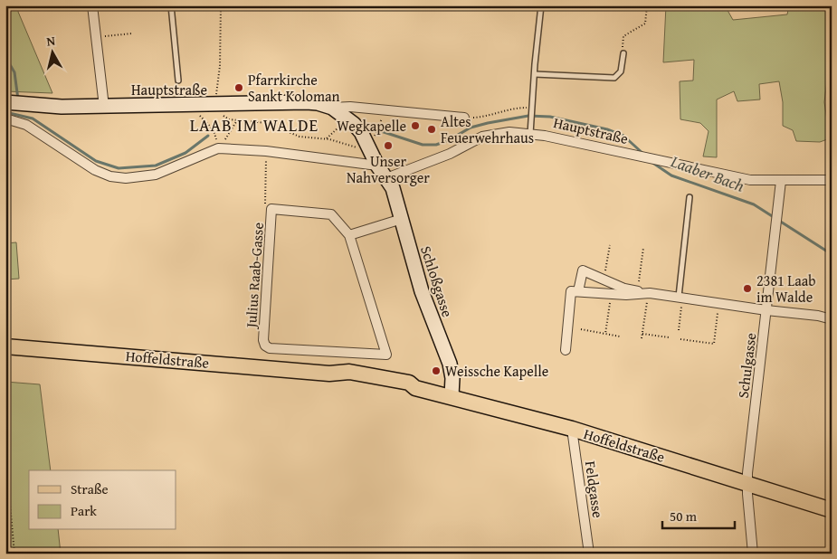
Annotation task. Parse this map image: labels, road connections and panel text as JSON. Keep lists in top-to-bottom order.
{
  "streets": {
    "main road": ["Hoffeldstraße"],
    "street": [
      "Hauptstraße",
      "Julius Raab-Gasse",
      "Schloßgasse",
      "Schulgasse",
      "Feldgasse"
    ]
  },
  "crossings": [
    ["Hauptstraße", "Schloßgasse"],
    ["Hauptstraße", "Schulgasse"],
    ["Schloßgasse", "Hoffeldstraße"],
    ["Hoffeldstraße", "Schulgasse"],
    ["Hoffeldstraße", "Feldgasse"]
  ],
  "districts": ["LAAB IM WALDE"],
  "water": ["Laaber Bach"],
  "places": [
    "Pfarrkirche Sankt Koloman",
    "Wegkapelle",
    "Altes Feuerwehrhaus",
    "Unser Nahversorger",
    "2381 Laab im Walde",
    "Weissche Kapelle"
  ],
  "legend": ["Straße", "Park"],
  "scale_bar": "50 m",
  "north": "top"
}
